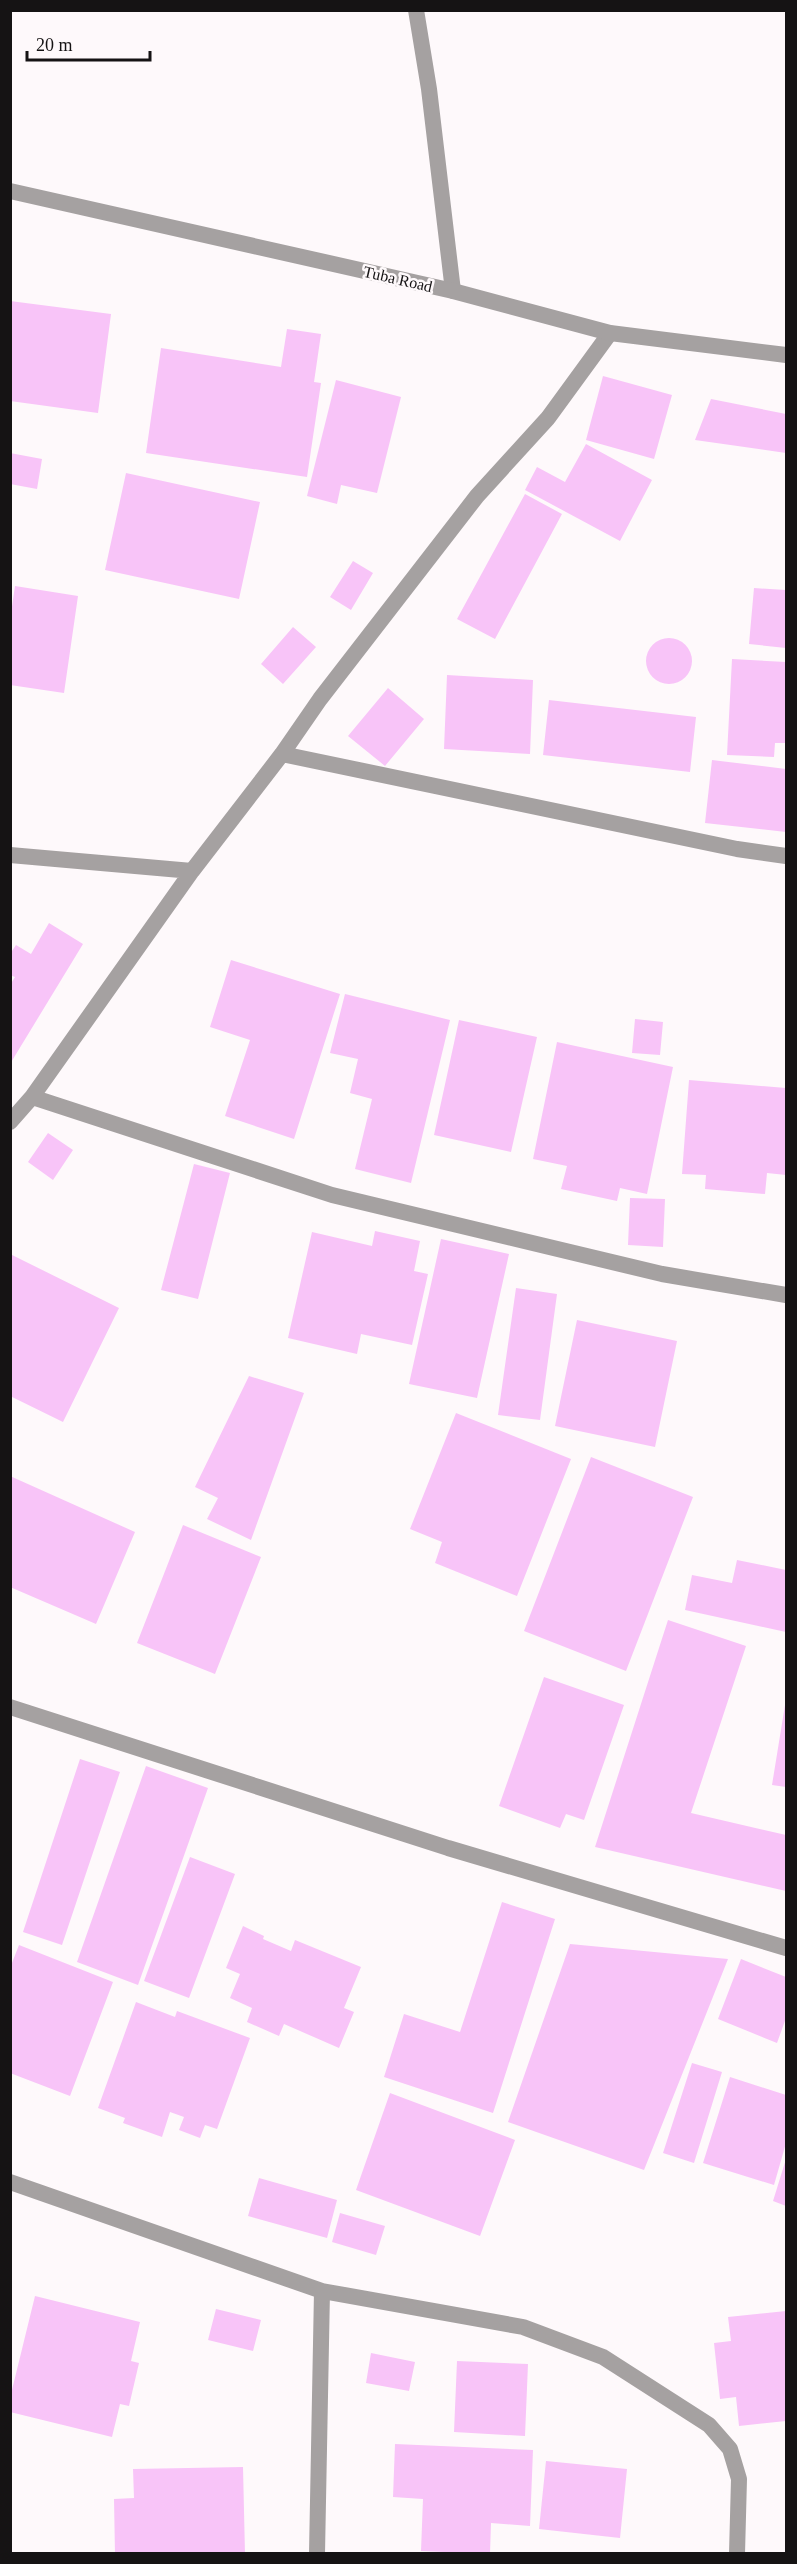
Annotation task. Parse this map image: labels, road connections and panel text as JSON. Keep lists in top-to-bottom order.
{
  "streets": {
    "street": ["Tuba Road"]
  },
  "scale_bar": "20 m"
}
